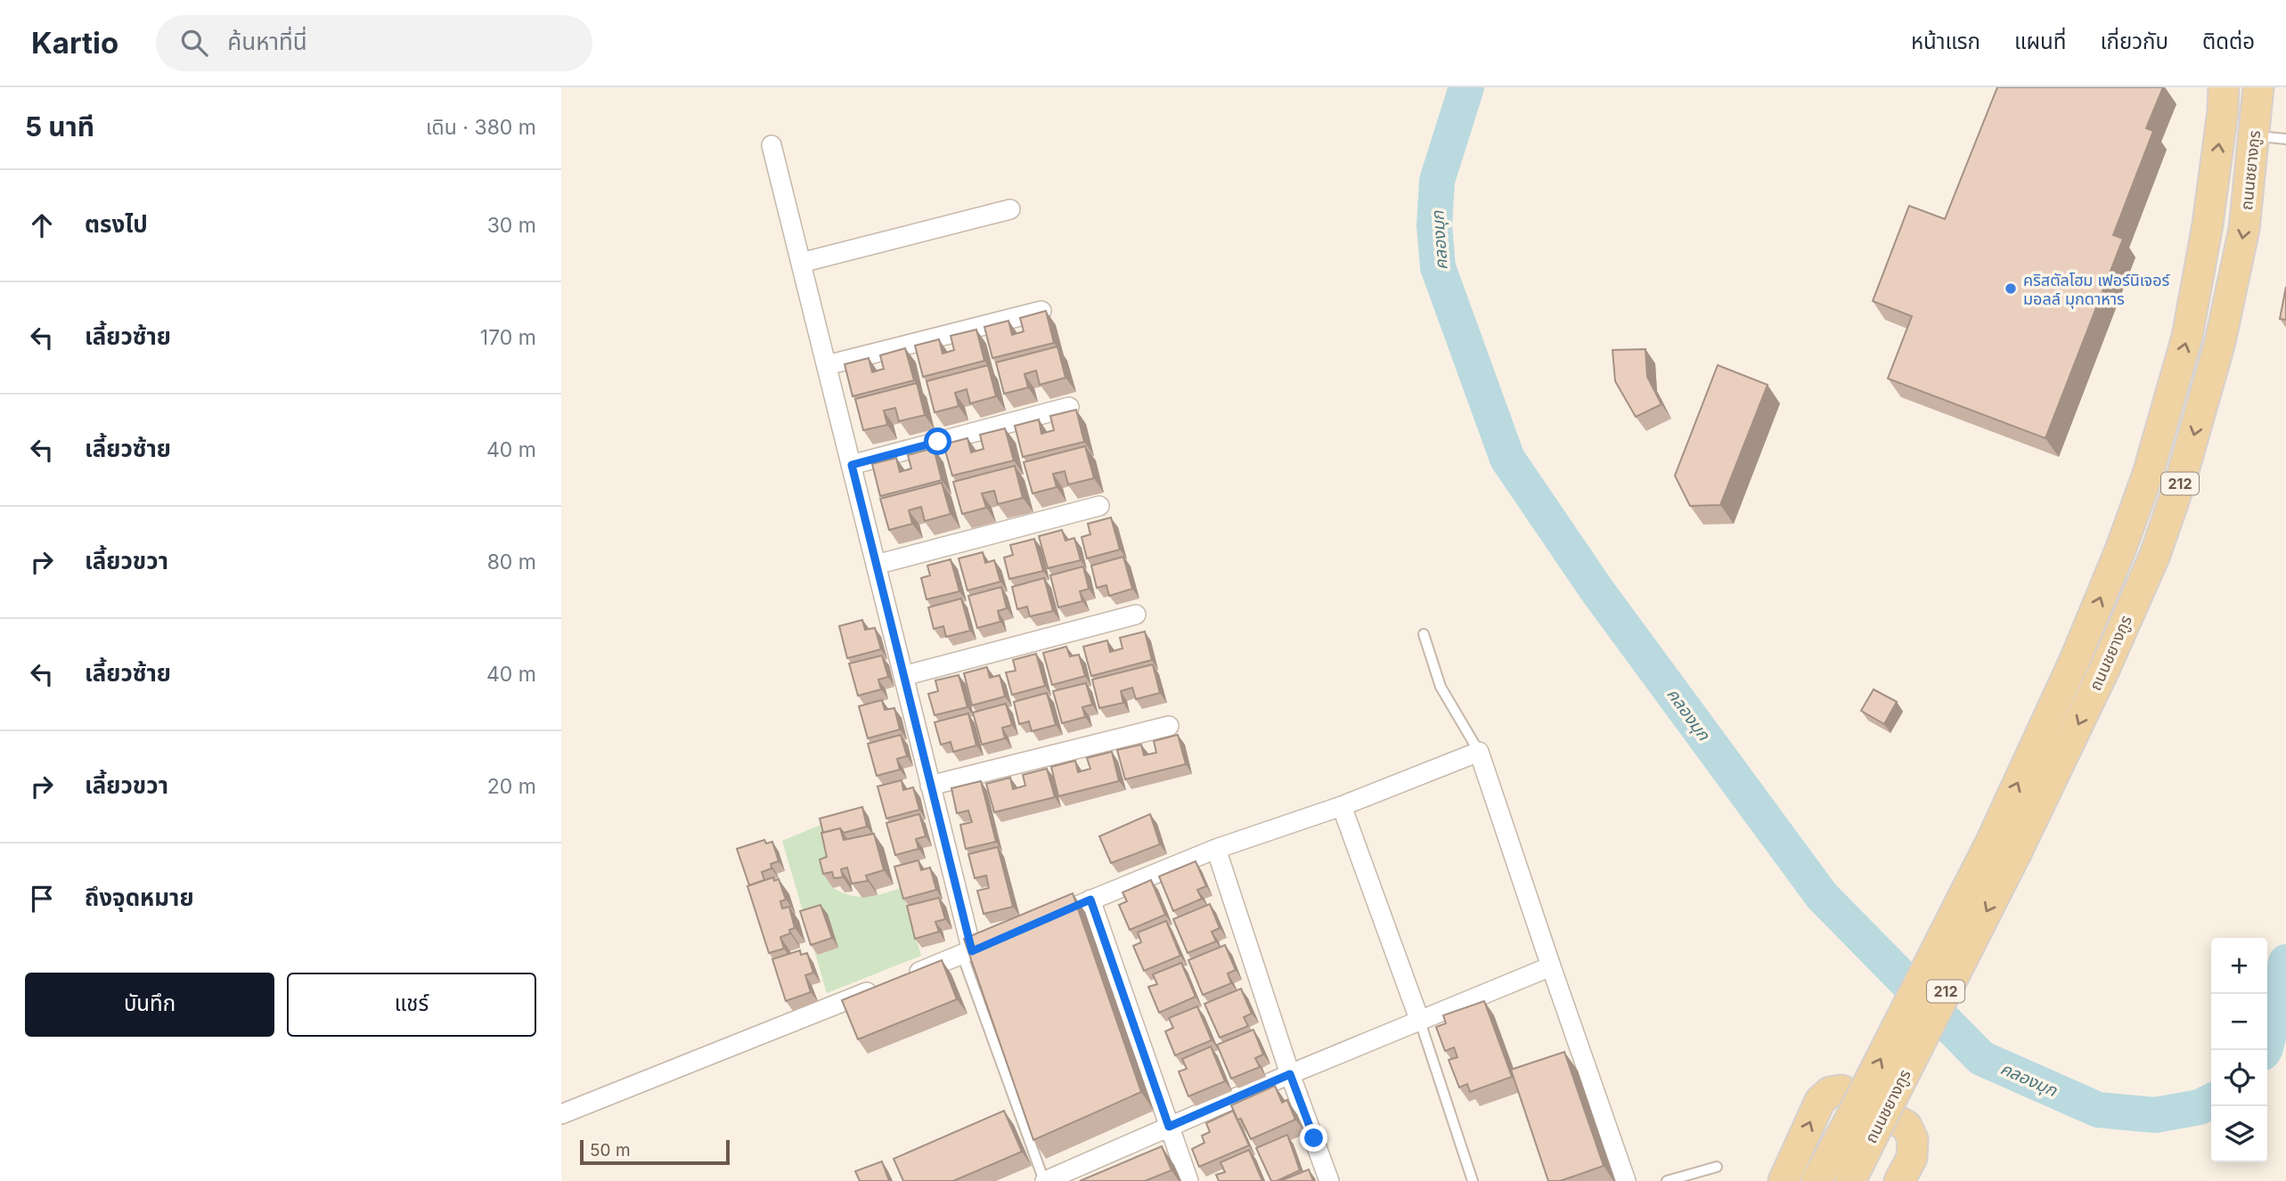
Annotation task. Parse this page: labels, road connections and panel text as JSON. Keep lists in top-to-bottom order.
{
  "streets": {
    "main road": ["ถนนชยางกูร", "212"]
  },
  "water": ["คลองมุก"],
  "places": ["คริสตัลโฮม เฟอร์นิเจอร์ มอลล์ มุกดาหาร"],
  "scale_bar": "50 m",
  "page": {
    "header": "Kartio",
    "search": "ค้นหาที่นี่",
    "nav": [
      "หน้าแรก",
      "แผนที่",
      "เกี่ยวกับ",
      "ติดต่อ"
    ],
    "heading": ["5 นาที", "เดิน · 380 m"],
    "list": [
      ["ตรงไป", "30 m"],
      ["เลี้ยวซ้าย", "170 m"],
      ["เลี้ยวซ้าย", "40 m"],
      ["เลี้ยวขวา", "80 m"],
      ["เลี้ยวซ้าย", "40 m"],
      ["เลี้ยวขวา", "20 m"],
      "ถึงจุดหมาย"
    ],
    "map_buttons": ["+", "−"],
    "buttons": ["บันทึก", "แชร์"],
    "scale": "50 m"
  }
}
